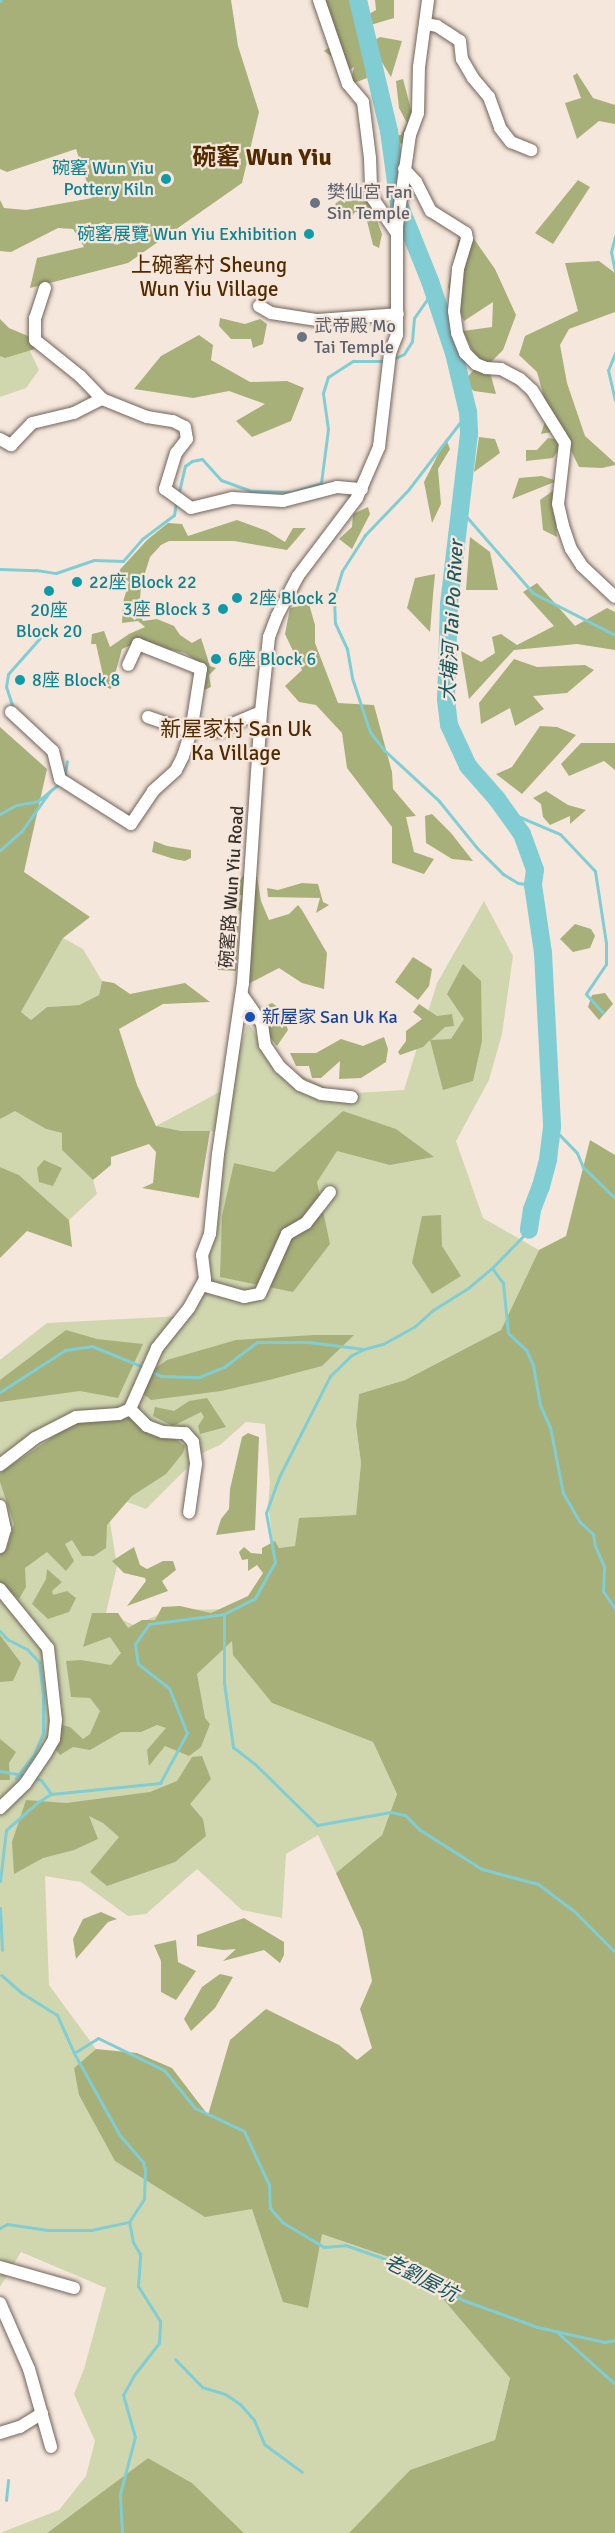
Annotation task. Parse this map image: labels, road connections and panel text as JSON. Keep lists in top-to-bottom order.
{
  "streets": {
    "street": ["碗窰路 Wun Yiu Road"]
  },
  "districts": ["碗窰 Wun Yiu", "上碗窰村 Sheung Wun Yiu Village", "新屋家村 San Uk Ka Village"],
  "water": ["大埔河 Tai Po River", "老劉屋坑"],
  "places": [
    "碗窰 Wun Yiu Pottery Kiln",
    "樊仙宮 Fan Sin Temple",
    "碗窰展覽 Wun Yiu Exhibition",
    "武帝殿 Mo Tai Temple",
    "22座 Block 22",
    "20座 Block 20",
    "2座 Block 2",
    "3座 Block 3",
    "6座 Block 6",
    "8座 Block 8",
    "新屋家 San Uk Ka"
  ]
}
